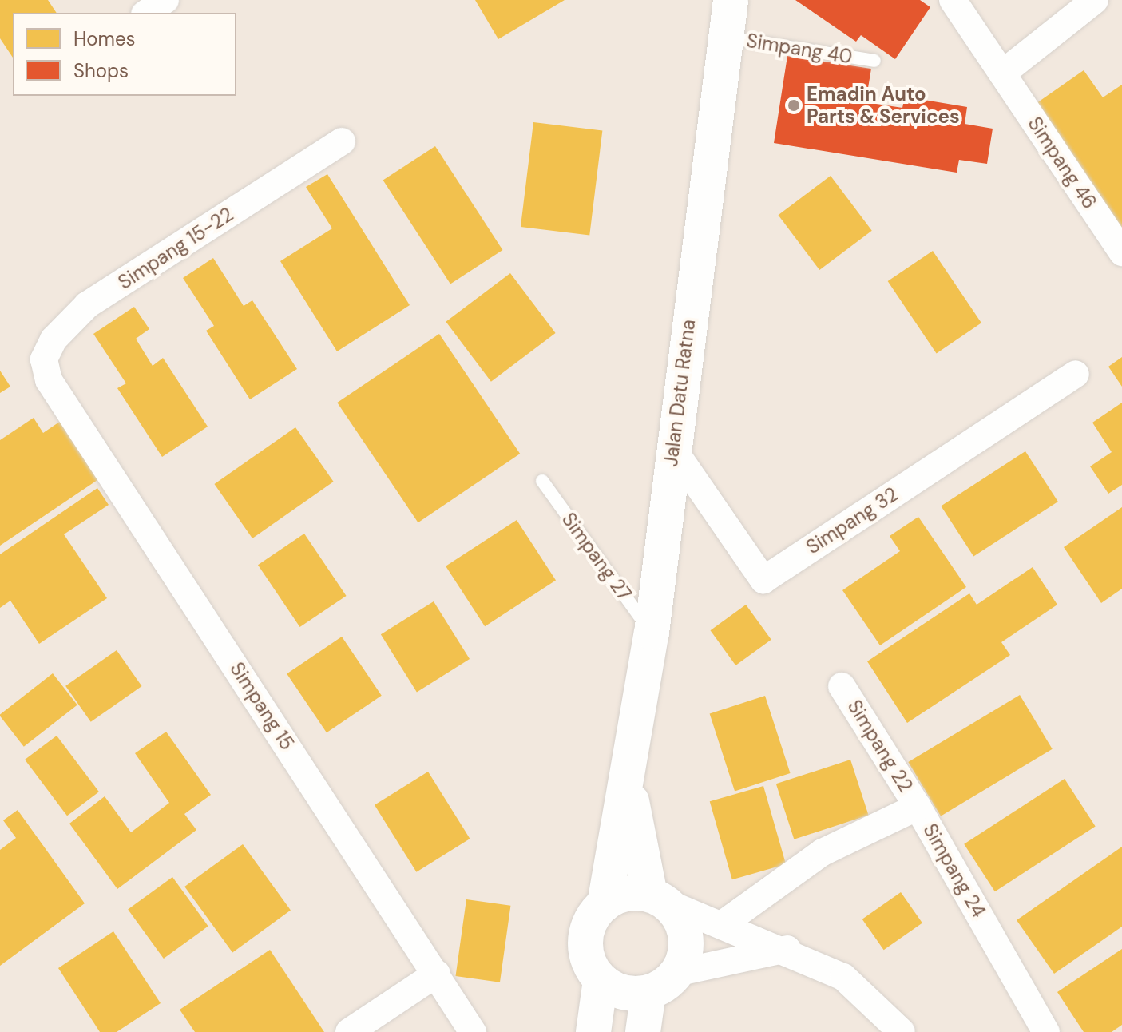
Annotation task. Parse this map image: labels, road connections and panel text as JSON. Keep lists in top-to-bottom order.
{
  "streets": {
    "main road": ["Jalan Datu Ratna"],
    "street": [
      "Simpang 46",
      "Simpang 15-22",
      "Simpang 32",
      "Simpang 15",
      "Simpang 22",
      "Simpang 24"
    ],
    "lane": ["Simpang 40", "Simpang 27"]
  },
  "crossings": [
    ["Simpang 40", "Jalan Datu Ratna"],
    ["Simpang 15-22", "Simpang 15"],
    ["Jalan Datu Ratna", "Simpang 32"],
    ["Jalan Datu Ratna", "Simpang 27"],
    ["Simpang 22", "Simpang 24"]
  ],
  "places": ["Emadin Auto Parts & Services"],
  "legend": ["Homes", "Shops"]
}
